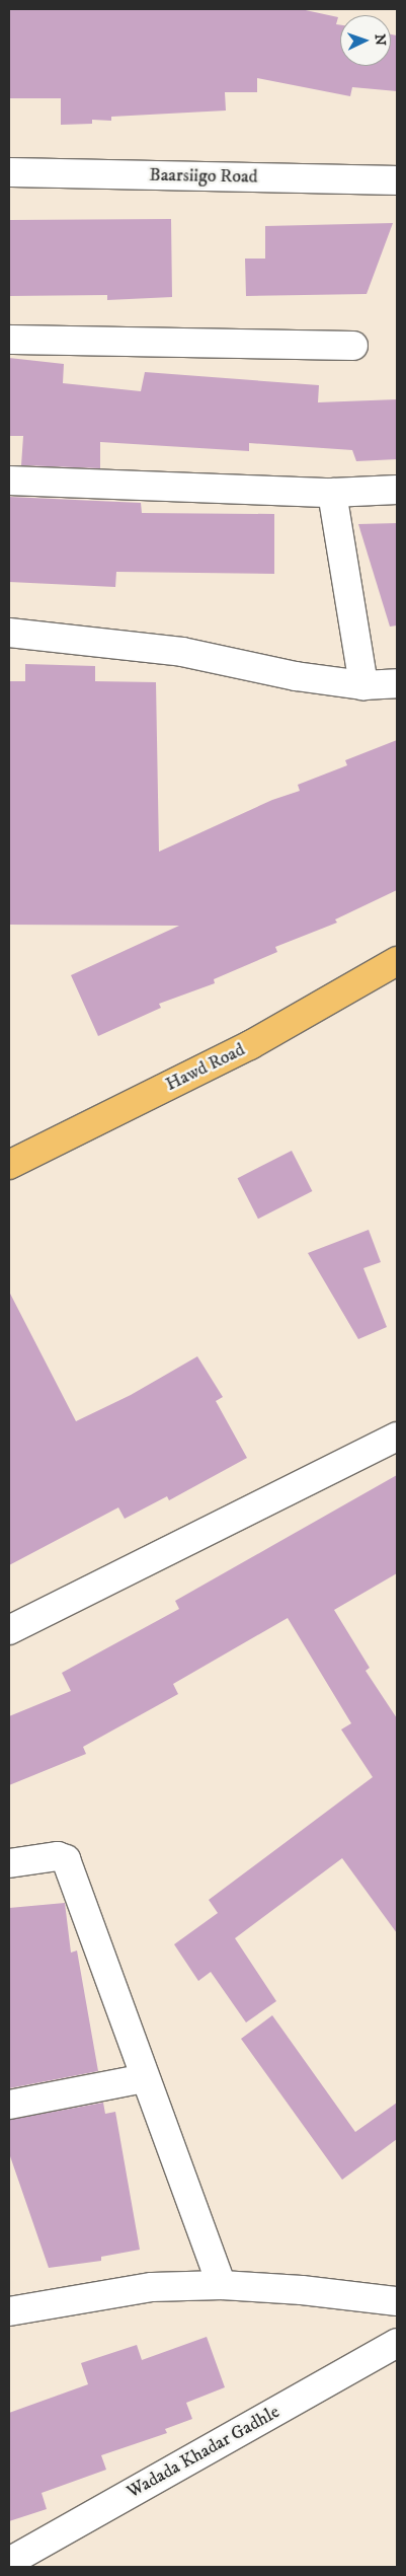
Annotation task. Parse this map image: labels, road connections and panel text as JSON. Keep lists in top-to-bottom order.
{
  "streets": {
    "main road": ["Hawd Road"],
    "street": ["Baarsiigo Road", "Wadada Khadar Gadhle"]
  },
  "north": "right"
}
